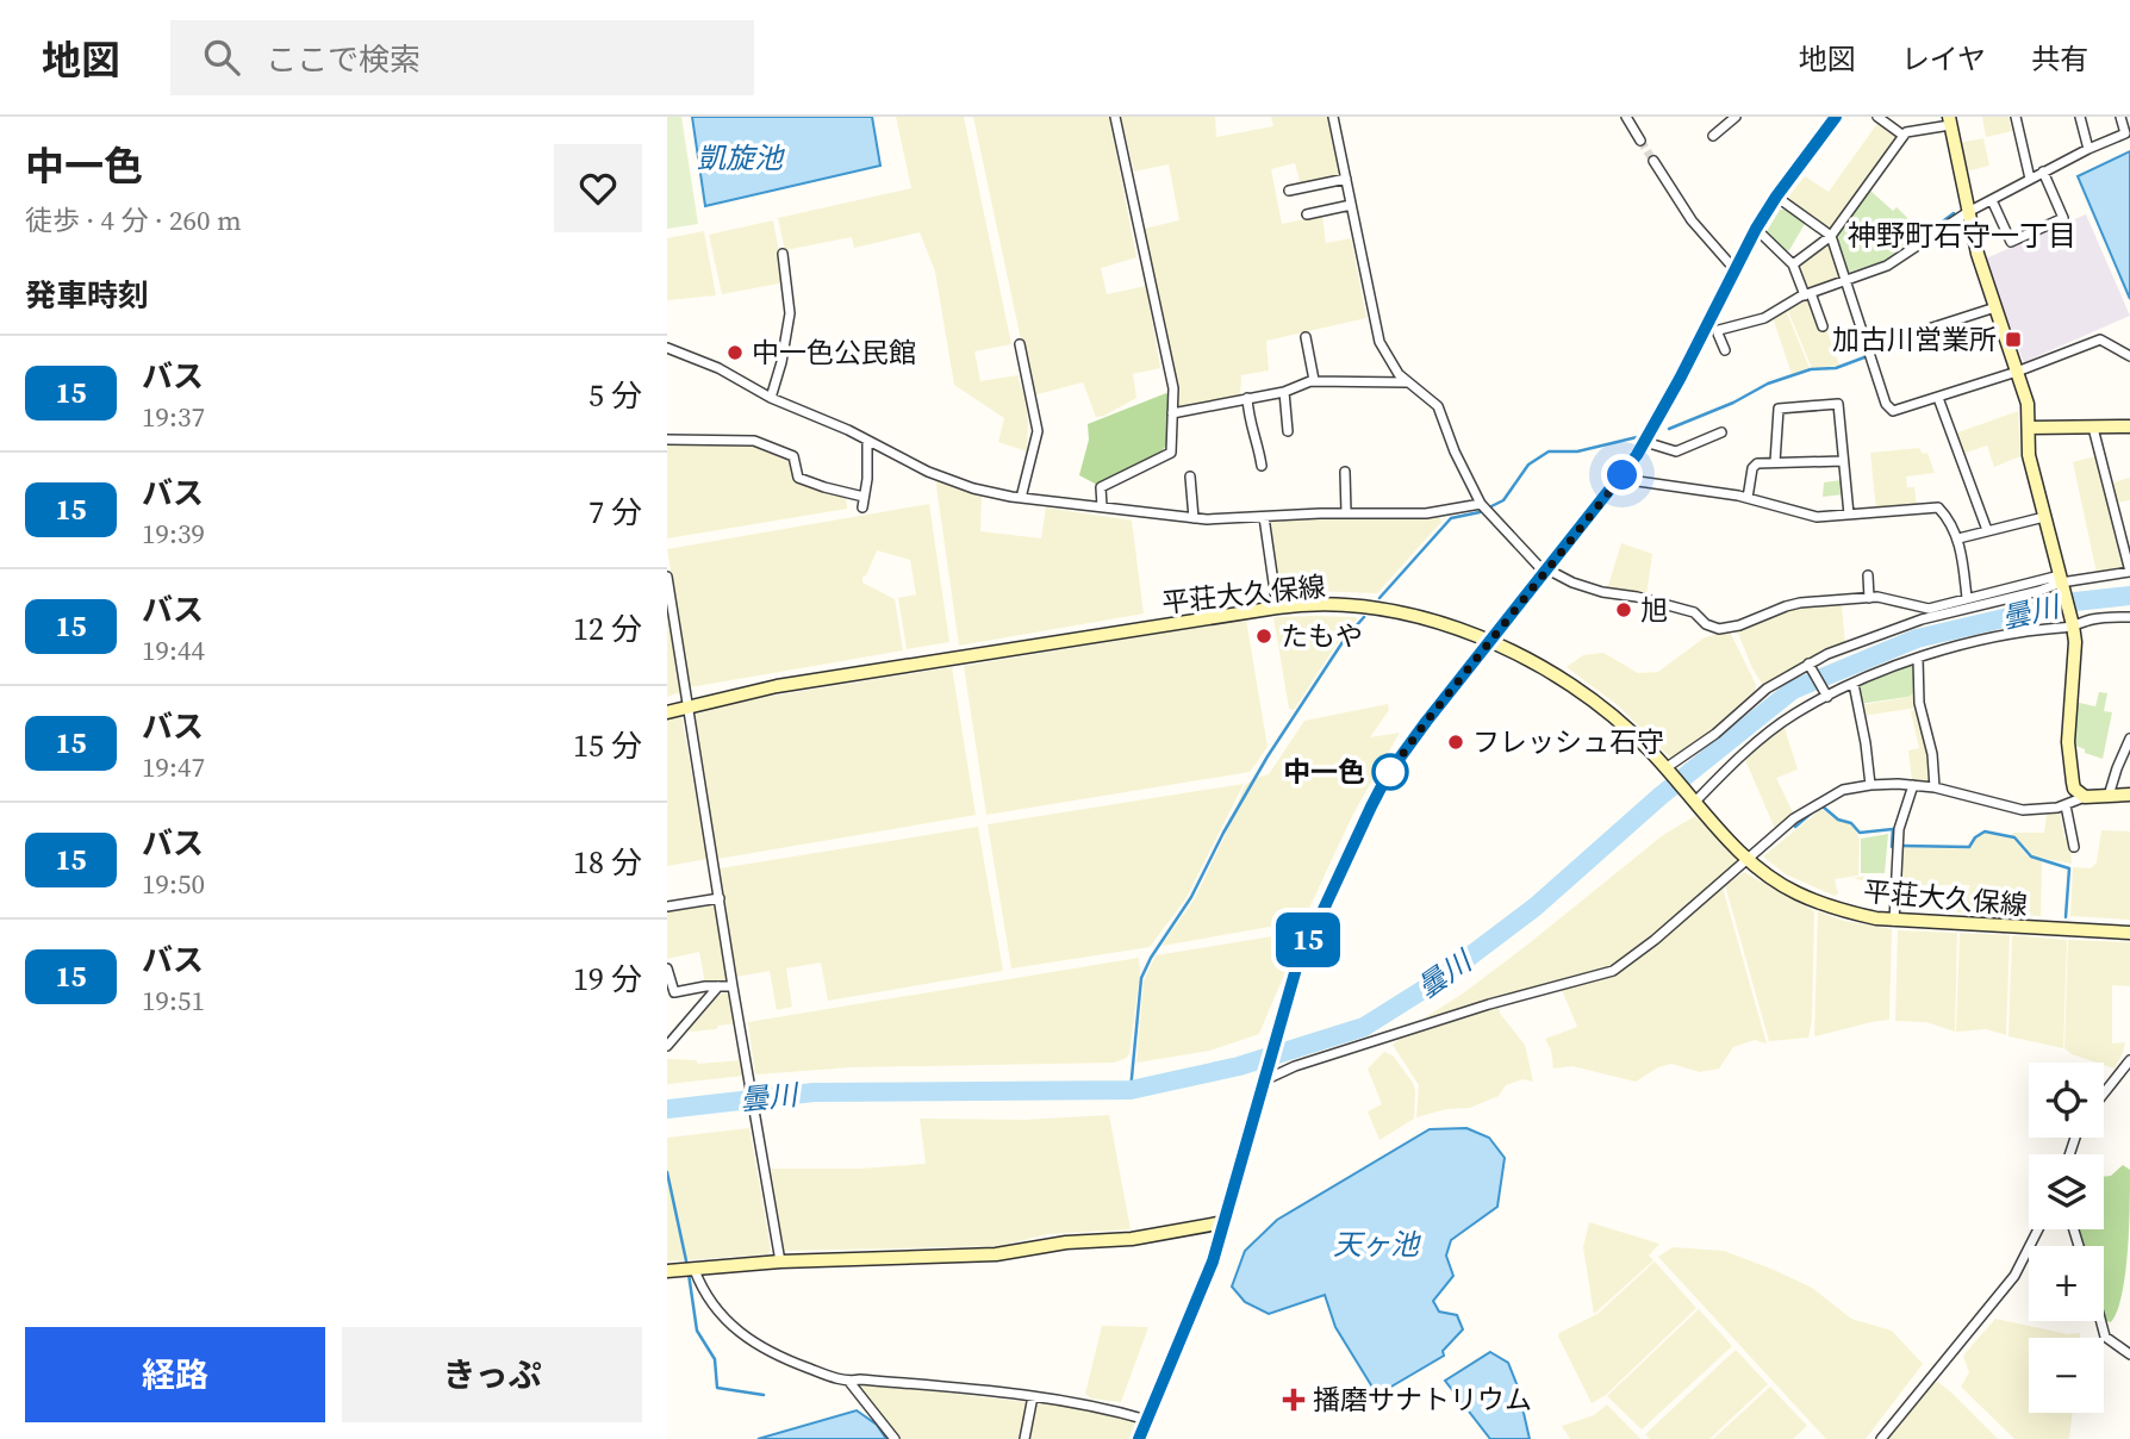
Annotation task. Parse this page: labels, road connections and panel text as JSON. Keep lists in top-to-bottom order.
{
  "streets": {
    "main road": ["平荘大久保線"]
  },
  "districts": ["神野町石守一丁目"],
  "water": ["凱旋池", "曇川", "天ヶ池"],
  "places": {
    "transit": ["加古川営業所"],
    "other": [
      "中一色公民館",
      "旭",
      "たもや",
      "フレッシュ石守",
      "中一色"
    ],
    "health": ["播磨サナトリウム"]
  },
  "lines": ["bus line 15"],
  "page": {
    "header": "地図",
    "search": "ここで検索",
    "nav": ["地図", "レイヤ", "共有"],
    "heading": [
      ["中一色", "徒歩 · 4 分 · 260 m"],
      "発車時刻"
    ],
    "on_map": "15",
    "list": [
      {
        "mark": "15",
        "name": "バス",
        "note": "19:37",
        "value": "5 分"
      },
      {
        "mark": "15",
        "name": "バス",
        "note": "19:39",
        "value": "7 分"
      },
      {
        "mark": "15",
        "name": "バス",
        "note": "19:44",
        "value": "12 分"
      },
      {
        "mark": "15",
        "name": "バス",
        "note": "19:47",
        "value": "15 分"
      },
      {
        "mark": "15",
        "name": "バス",
        "note": "19:50",
        "value": "18 分"
      },
      {
        "mark": "15",
        "name": "バス",
        "note": "19:51",
        "value": "19 分"
      }
    ],
    "map_buttons": ["+", "−"],
    "buttons": ["経路", "きっぷ"]
  }
}
